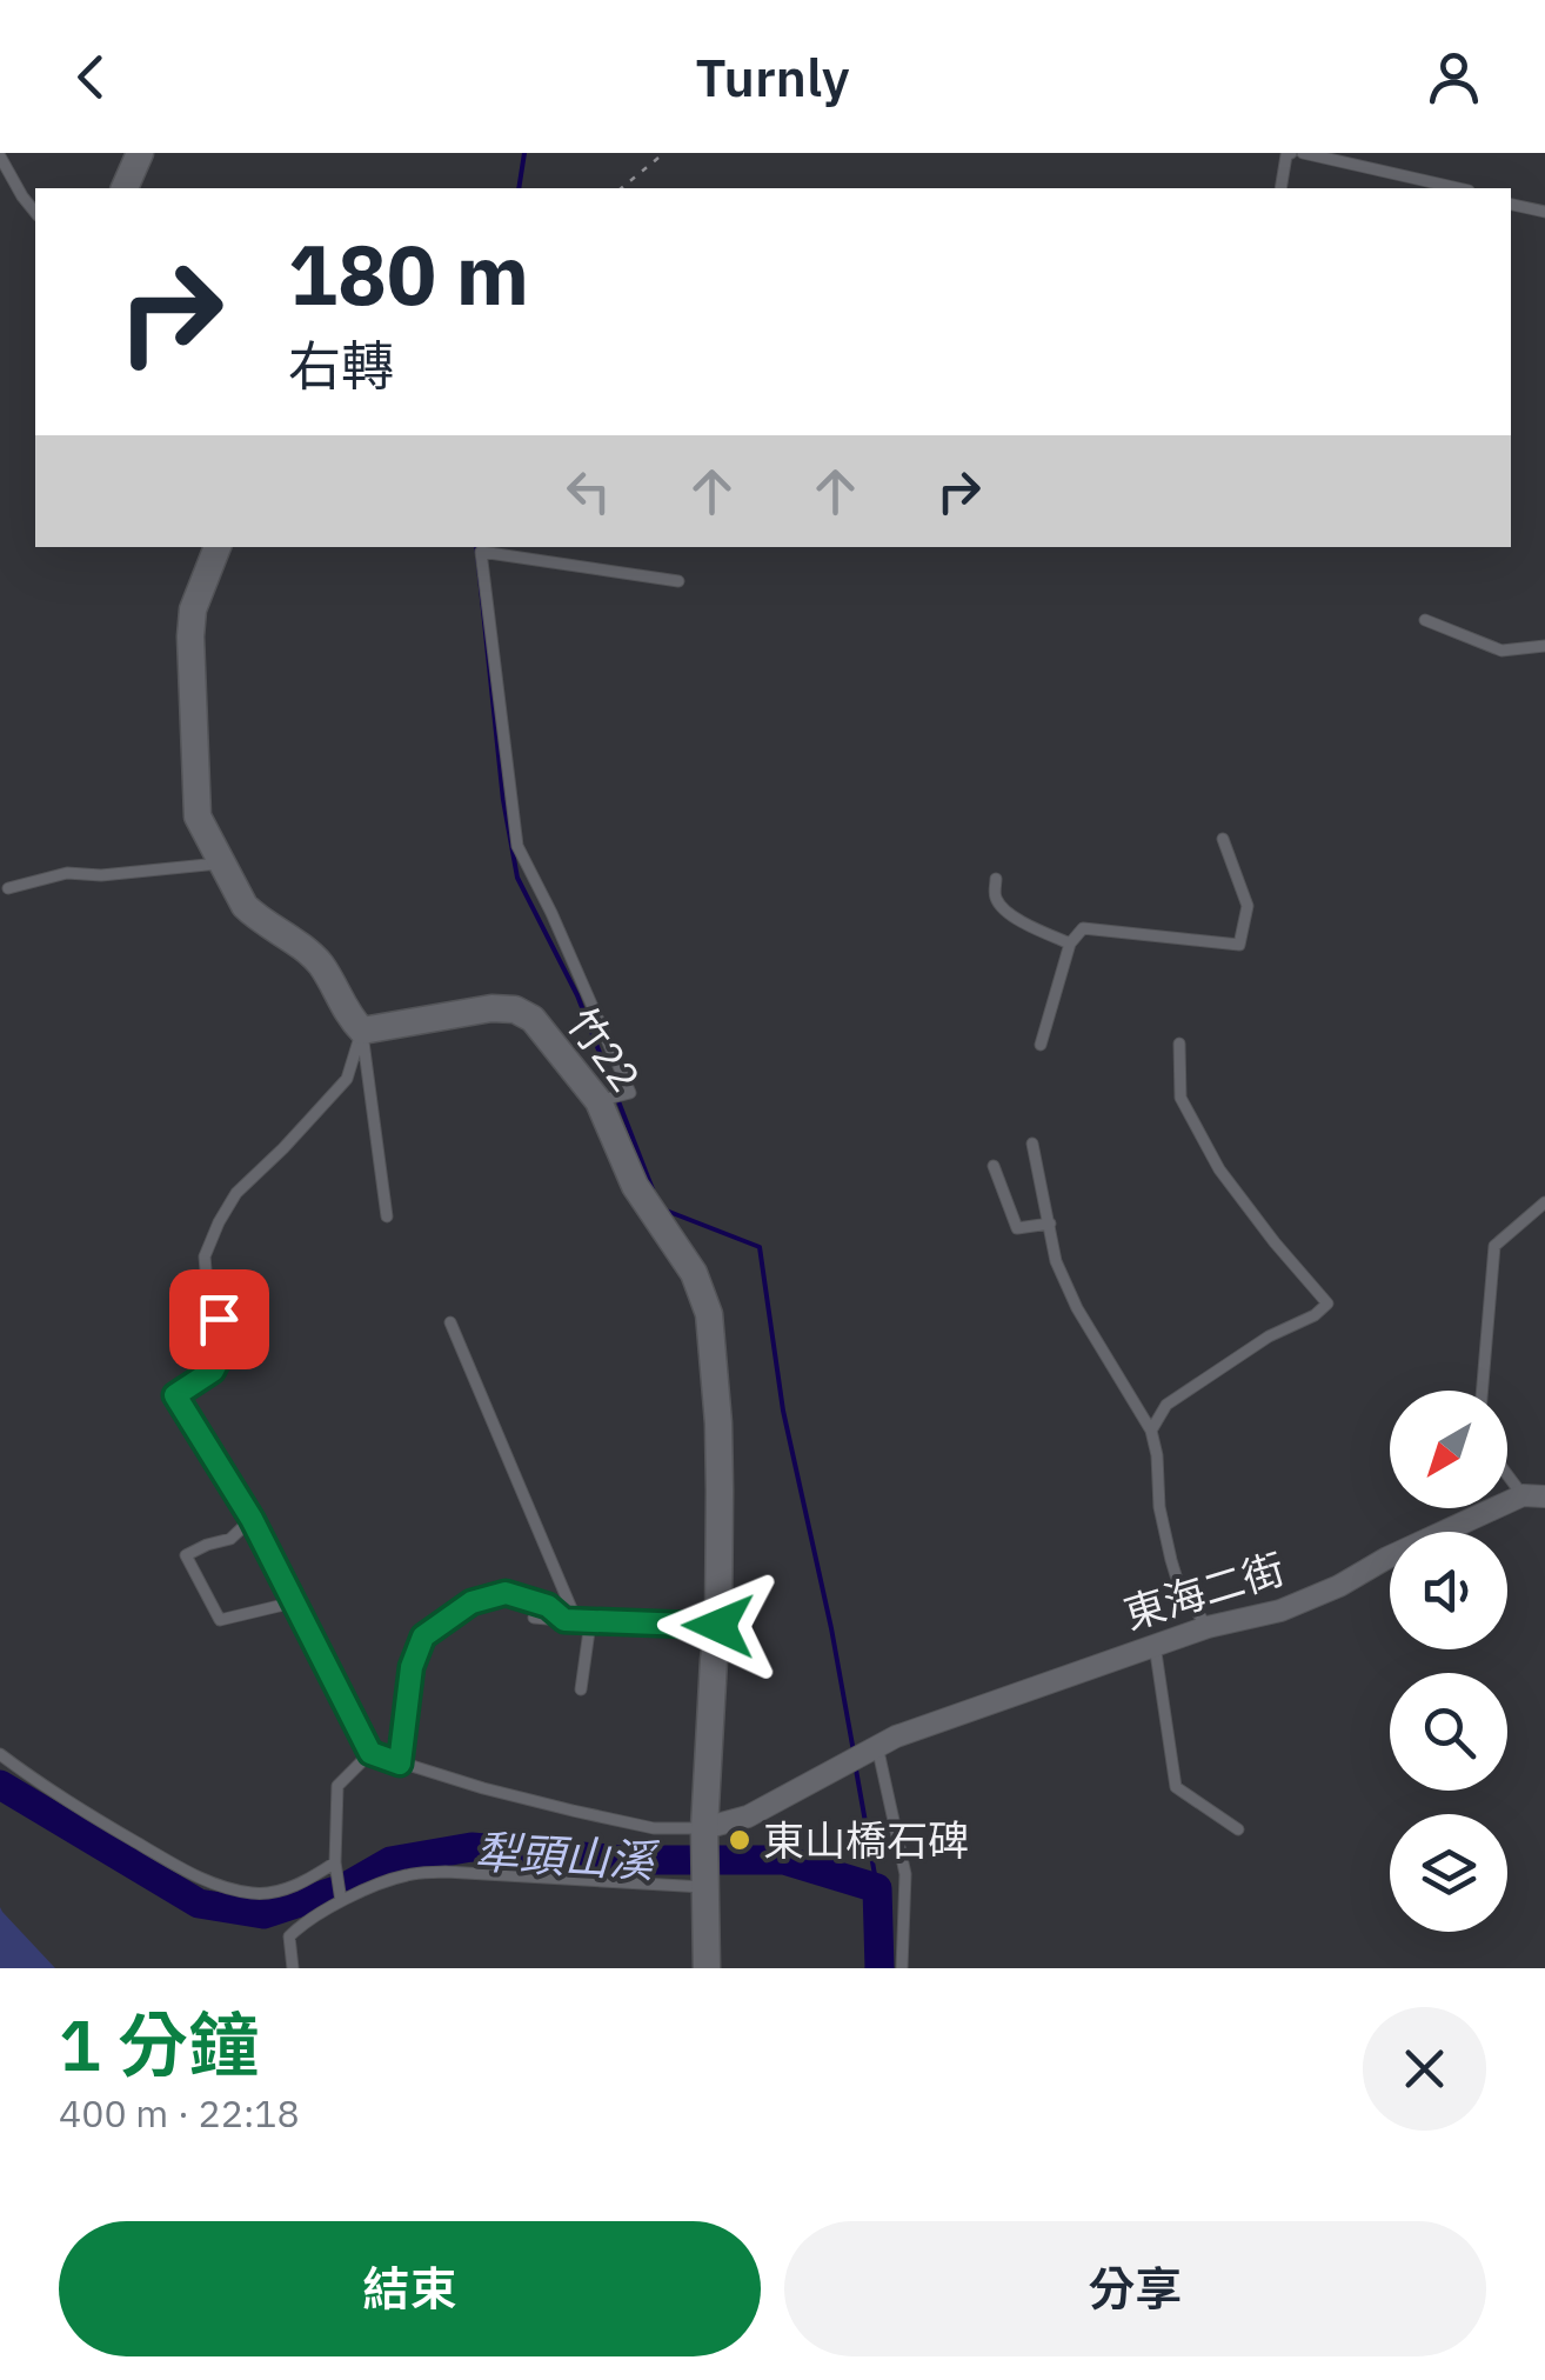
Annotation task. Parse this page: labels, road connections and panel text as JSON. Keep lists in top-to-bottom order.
{
  "streets": {
    "street": ["竹22", "東海二街"]
  },
  "crossings": [
    ["竹22", "東海二街"]
  ],
  "water": ["犁頭山溪"],
  "places": ["東山橋石碑"],
  "north": "bottom left",
  "page": {
    "header": "Turnly",
    "turn": ["180 m", "右轉"],
    "heading": ["1 分鐘", "400 m · 22:18"],
    "buttons": ["結束", "分享"]
  }
}
